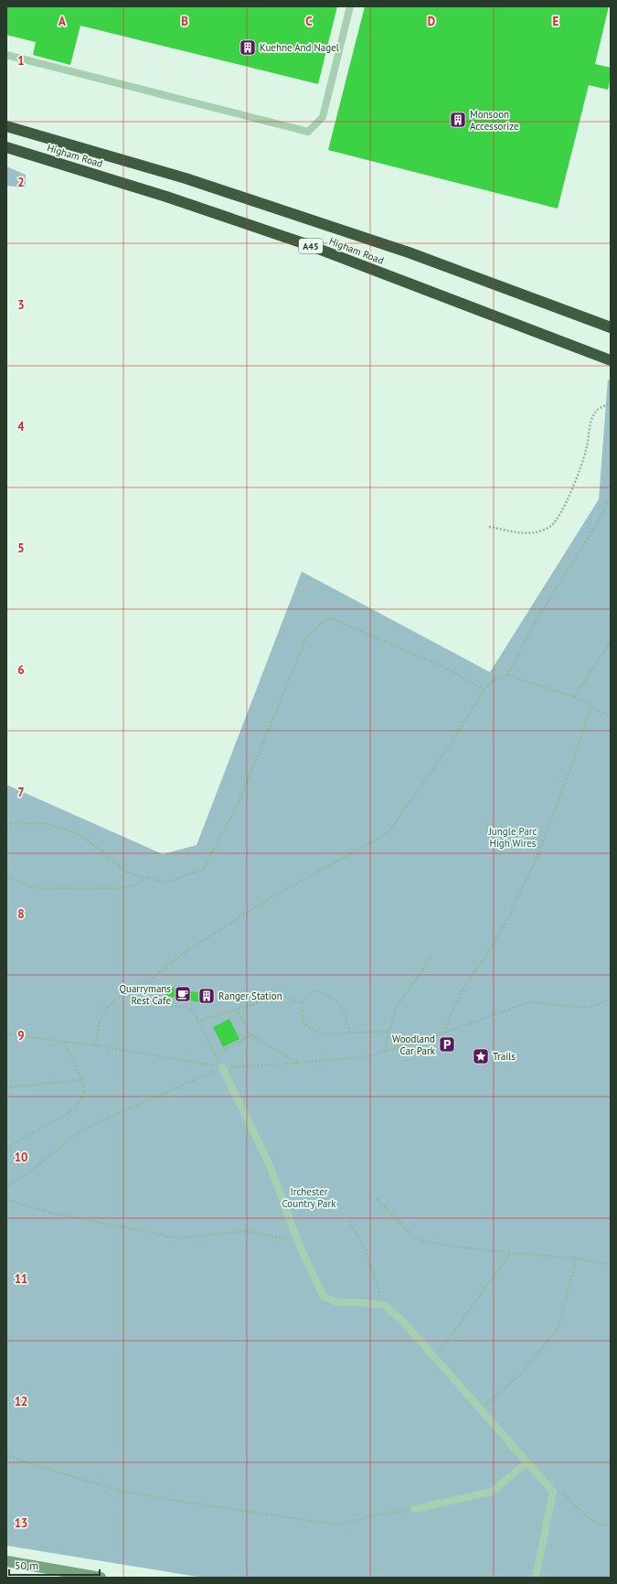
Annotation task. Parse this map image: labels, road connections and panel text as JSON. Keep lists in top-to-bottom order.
{
  "streets": {
    "highway": ["Higham Road", "A45"]
  },
  "parks": ["Jungle Parc High Wires", "Irchester Country Park"],
  "places": {
    "building": ["Kuehne And Nagel", "Monsoon Accessorize", "Ranger Station"],
    "cafe": ["Quarrymans Rest Cafe"],
    "parking": ["Woodland Car Park"],
    "place": ["Trails"]
  },
  "scale_bar": "50 m",
  "grid": {
    "columns": [
      "A",
      "B",
      "C",
      "D",
      "E"
    ],
    "rows": [
      "1",
      "2",
      "3",
      "4",
      "5",
      "6",
      "7",
      "8",
      "9",
      "10",
      "11",
      "12",
      "13"
    ]
  }
}
